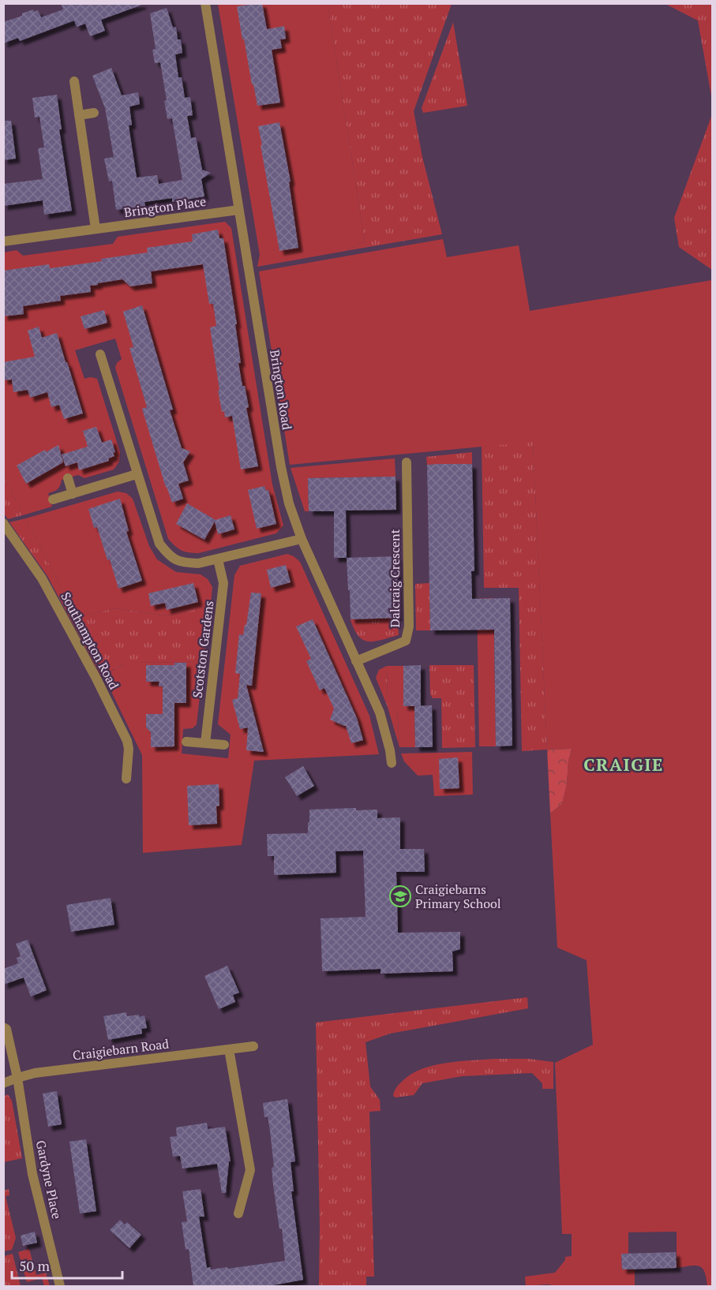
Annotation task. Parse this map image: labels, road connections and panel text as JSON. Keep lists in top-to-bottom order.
{
  "streets": {
    "street": [
      "Brington Place",
      "Brington Road",
      "Dalcraig Crescent",
      "Southampton Road",
      "Scotston Gardens",
      "Craigiebarn Road",
      "Gardyne Place"
    ]
  },
  "crossings": [
    ["Brington Place", "Brington Road"],
    ["Brington Road", "Dalcraig Crescent"],
    ["Craigiebarn Road", "Gardyne Place"]
  ],
  "districts": ["CRAIGIE"],
  "places": {
    "school or university": ["Craigiebarns Primary School"]
  },
  "scale_bar": "50 m"
}
